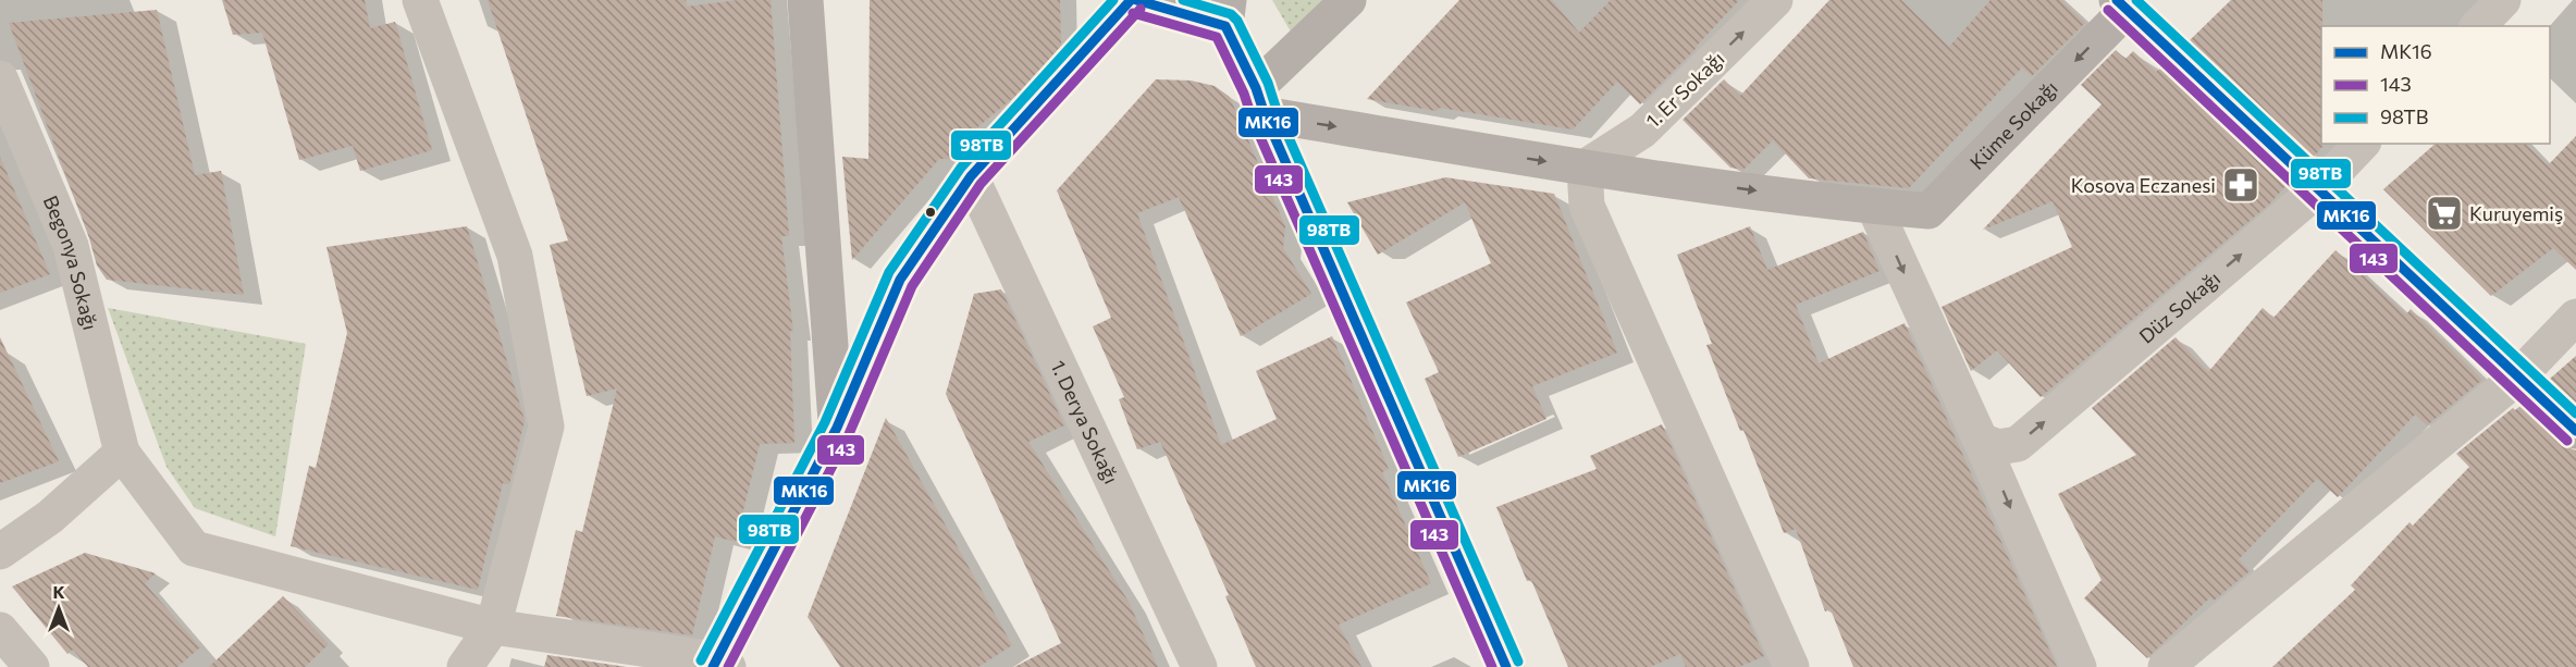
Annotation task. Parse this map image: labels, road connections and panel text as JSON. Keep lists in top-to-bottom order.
{
  "streets": {
    "street": [
      "1. Er Sokağı",
      "Küme Sokağı",
      "Begonya Sokağı",
      "Düz Sokağı",
      "1. Derya Sokağı"
    ]
  },
  "one_way": ["1. Er Sokağı", "Küme Sokağı"],
  "places": {
    "pharmacy": ["Kosova Eczanesi"],
    "supermarket": ["Kuruyemiş"]
  },
  "lines": ["transit line MK16", "transit line 98TB", "transit line 143"],
  "legend": ["MK16", "143", "98TB"],
  "north": "top"
}
